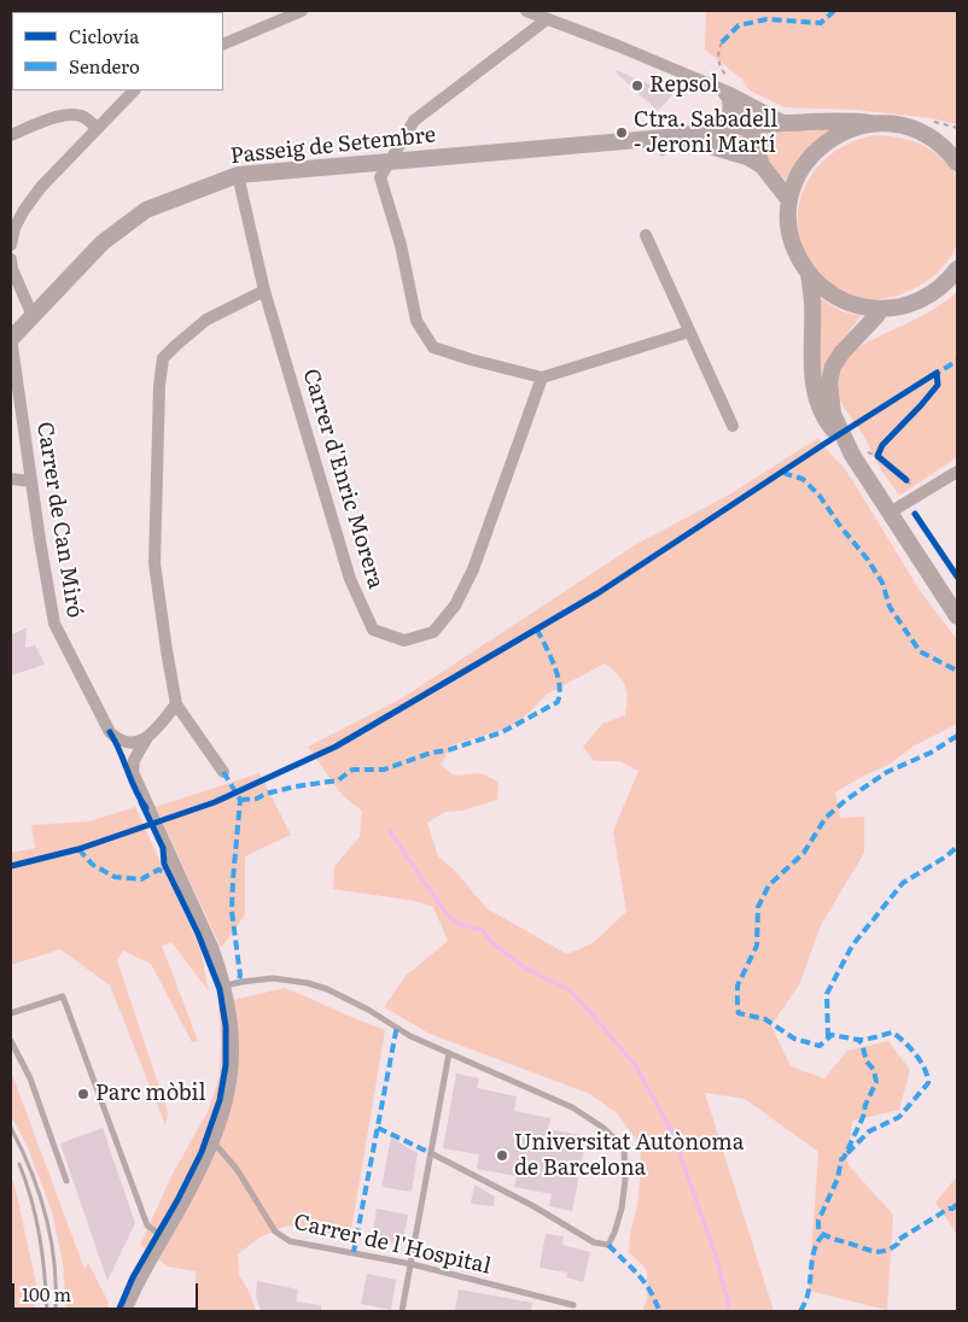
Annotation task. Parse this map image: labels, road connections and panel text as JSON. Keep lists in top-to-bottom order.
{
  "streets": {
    "street": ["Passeig de Setembre", "Carrer d'Enric Morera", "Carrer de Can Miró"],
    "lane": ["Carrer de l'Hospital"]
  },
  "crossings": [
    ["Passeig de Setembre", "Carrer d'Enric Morera"],
    ["Passeig de Setembre", "Carrer de Can Miró"]
  ],
  "places": [
    "Repsol",
    "Ctra. Sabadell - Jeroni Martí",
    "Parc mòbil",
    "Universitat Autònoma de Barcelona"
  ],
  "legend": ["Ciclovía", "Sendero"],
  "scale_bar": "100 m"
}
